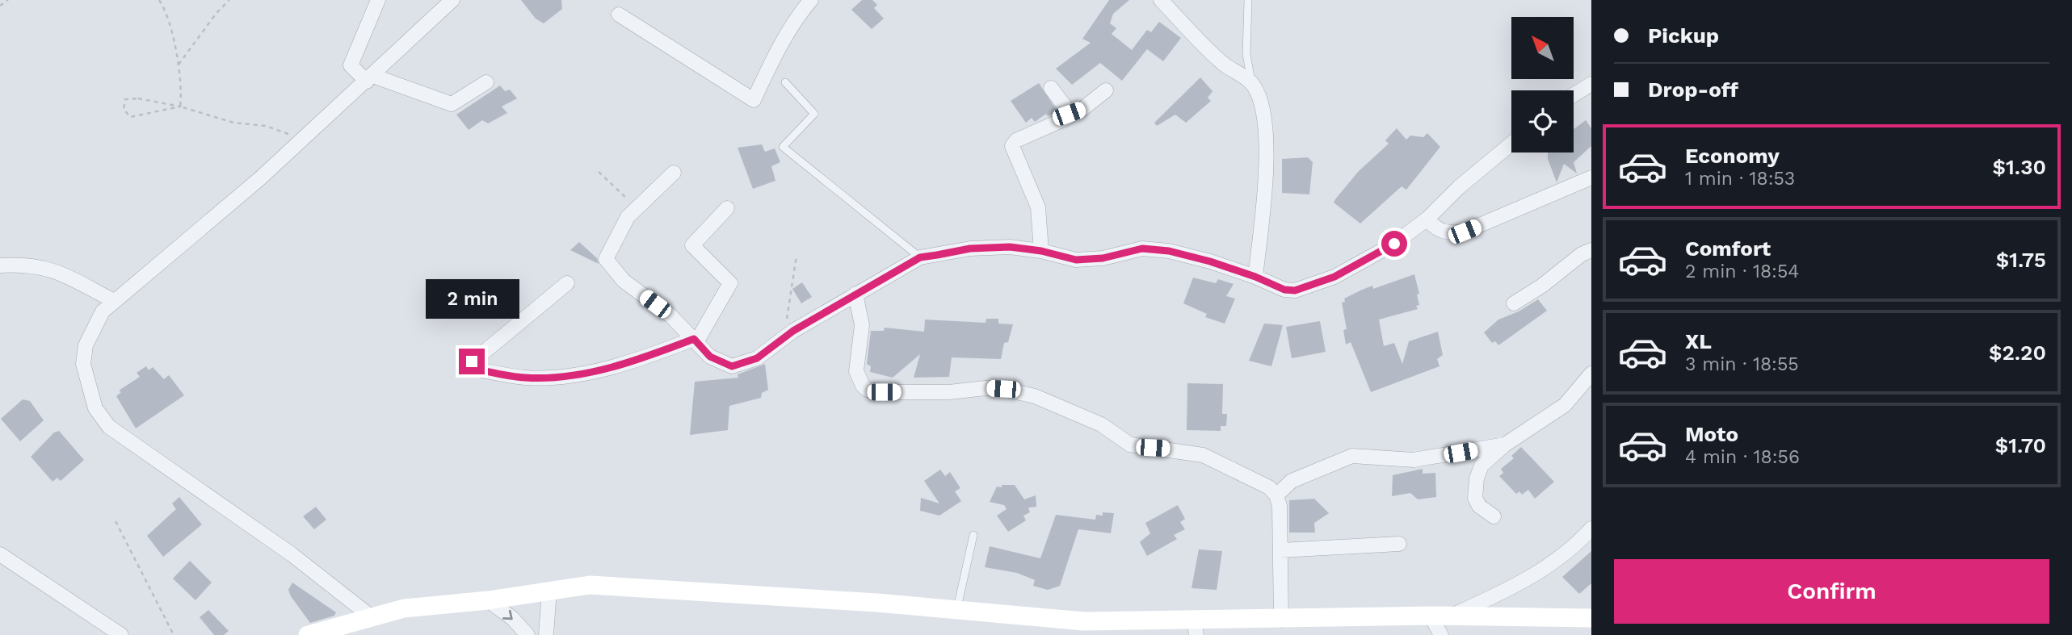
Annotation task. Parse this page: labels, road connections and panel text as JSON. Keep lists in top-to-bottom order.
{
  "north": "top left",
  "page": {
    "banner": ["Pickup", "Drop-off"],
    "list": [
      {
        "name": "Economy",
        "note": "1 min · 18:53",
        "value": "$1.30"
      },
      {
        "name": "Comfort",
        "note": "2 min · 18:54",
        "value": "$1.75"
      },
      {
        "name": "XL",
        "note": "3 min · 18:55",
        "value": "$2.20"
      },
      {
        "name": "Moto",
        "note": "4 min · 18:56",
        "value": "$1.70"
      }
    ],
    "bubble": "2 min",
    "buttons": "Confirm"
  }
}
